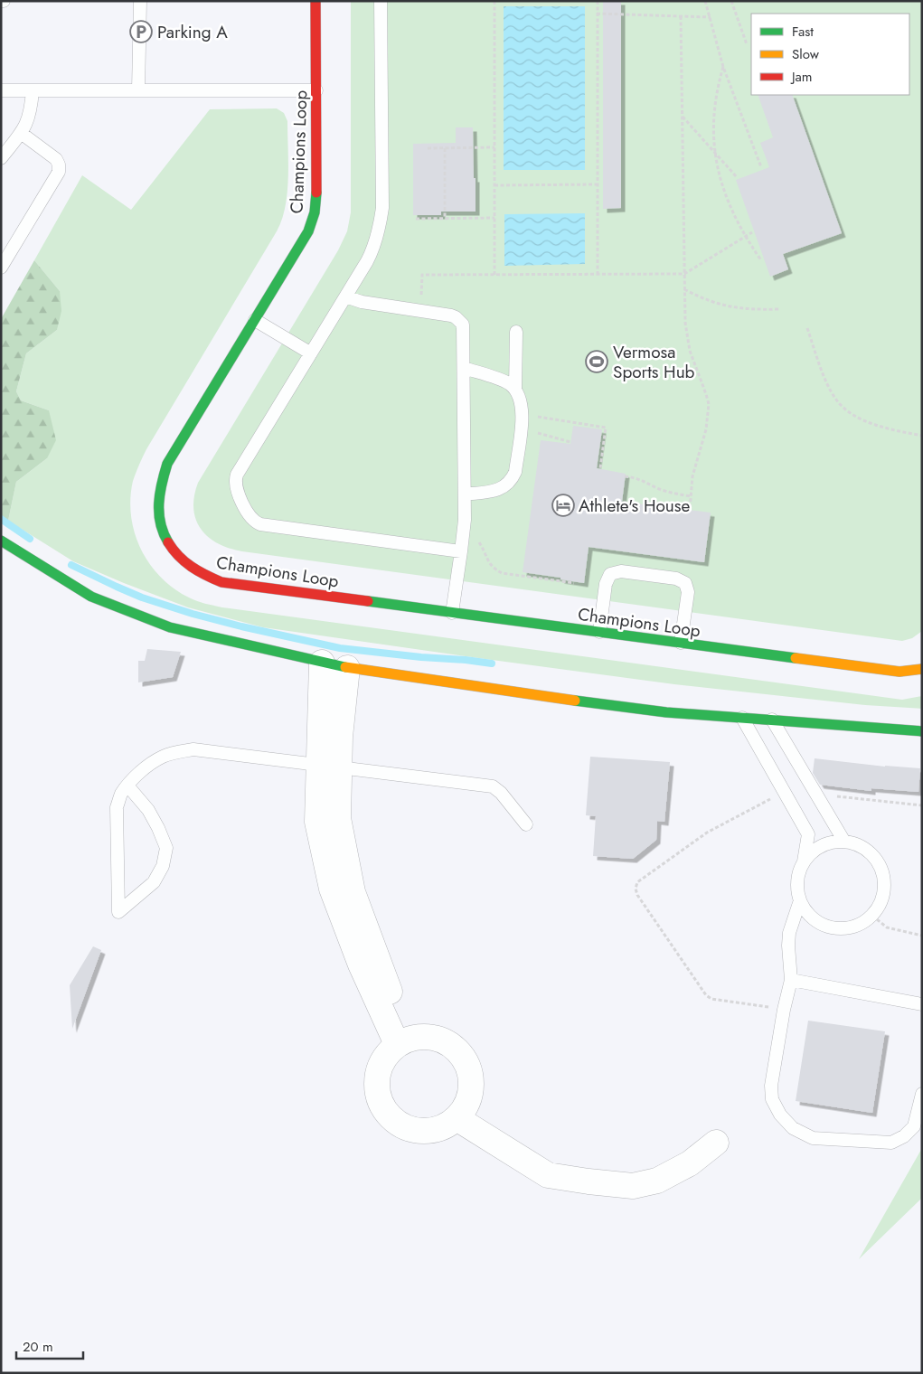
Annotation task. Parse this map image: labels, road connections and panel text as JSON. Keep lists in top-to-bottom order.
{
  "streets": {
    "street": ["Champions Loop"]
  },
  "places": {
    "parking": ["Parking A"],
    "sports": ["Vermosa Sports Hub"],
    "hotel": ["Athlete's House"]
  },
  "legend": ["Fast", "Slow", "Jam"],
  "scale_bar": "20 m"
}
